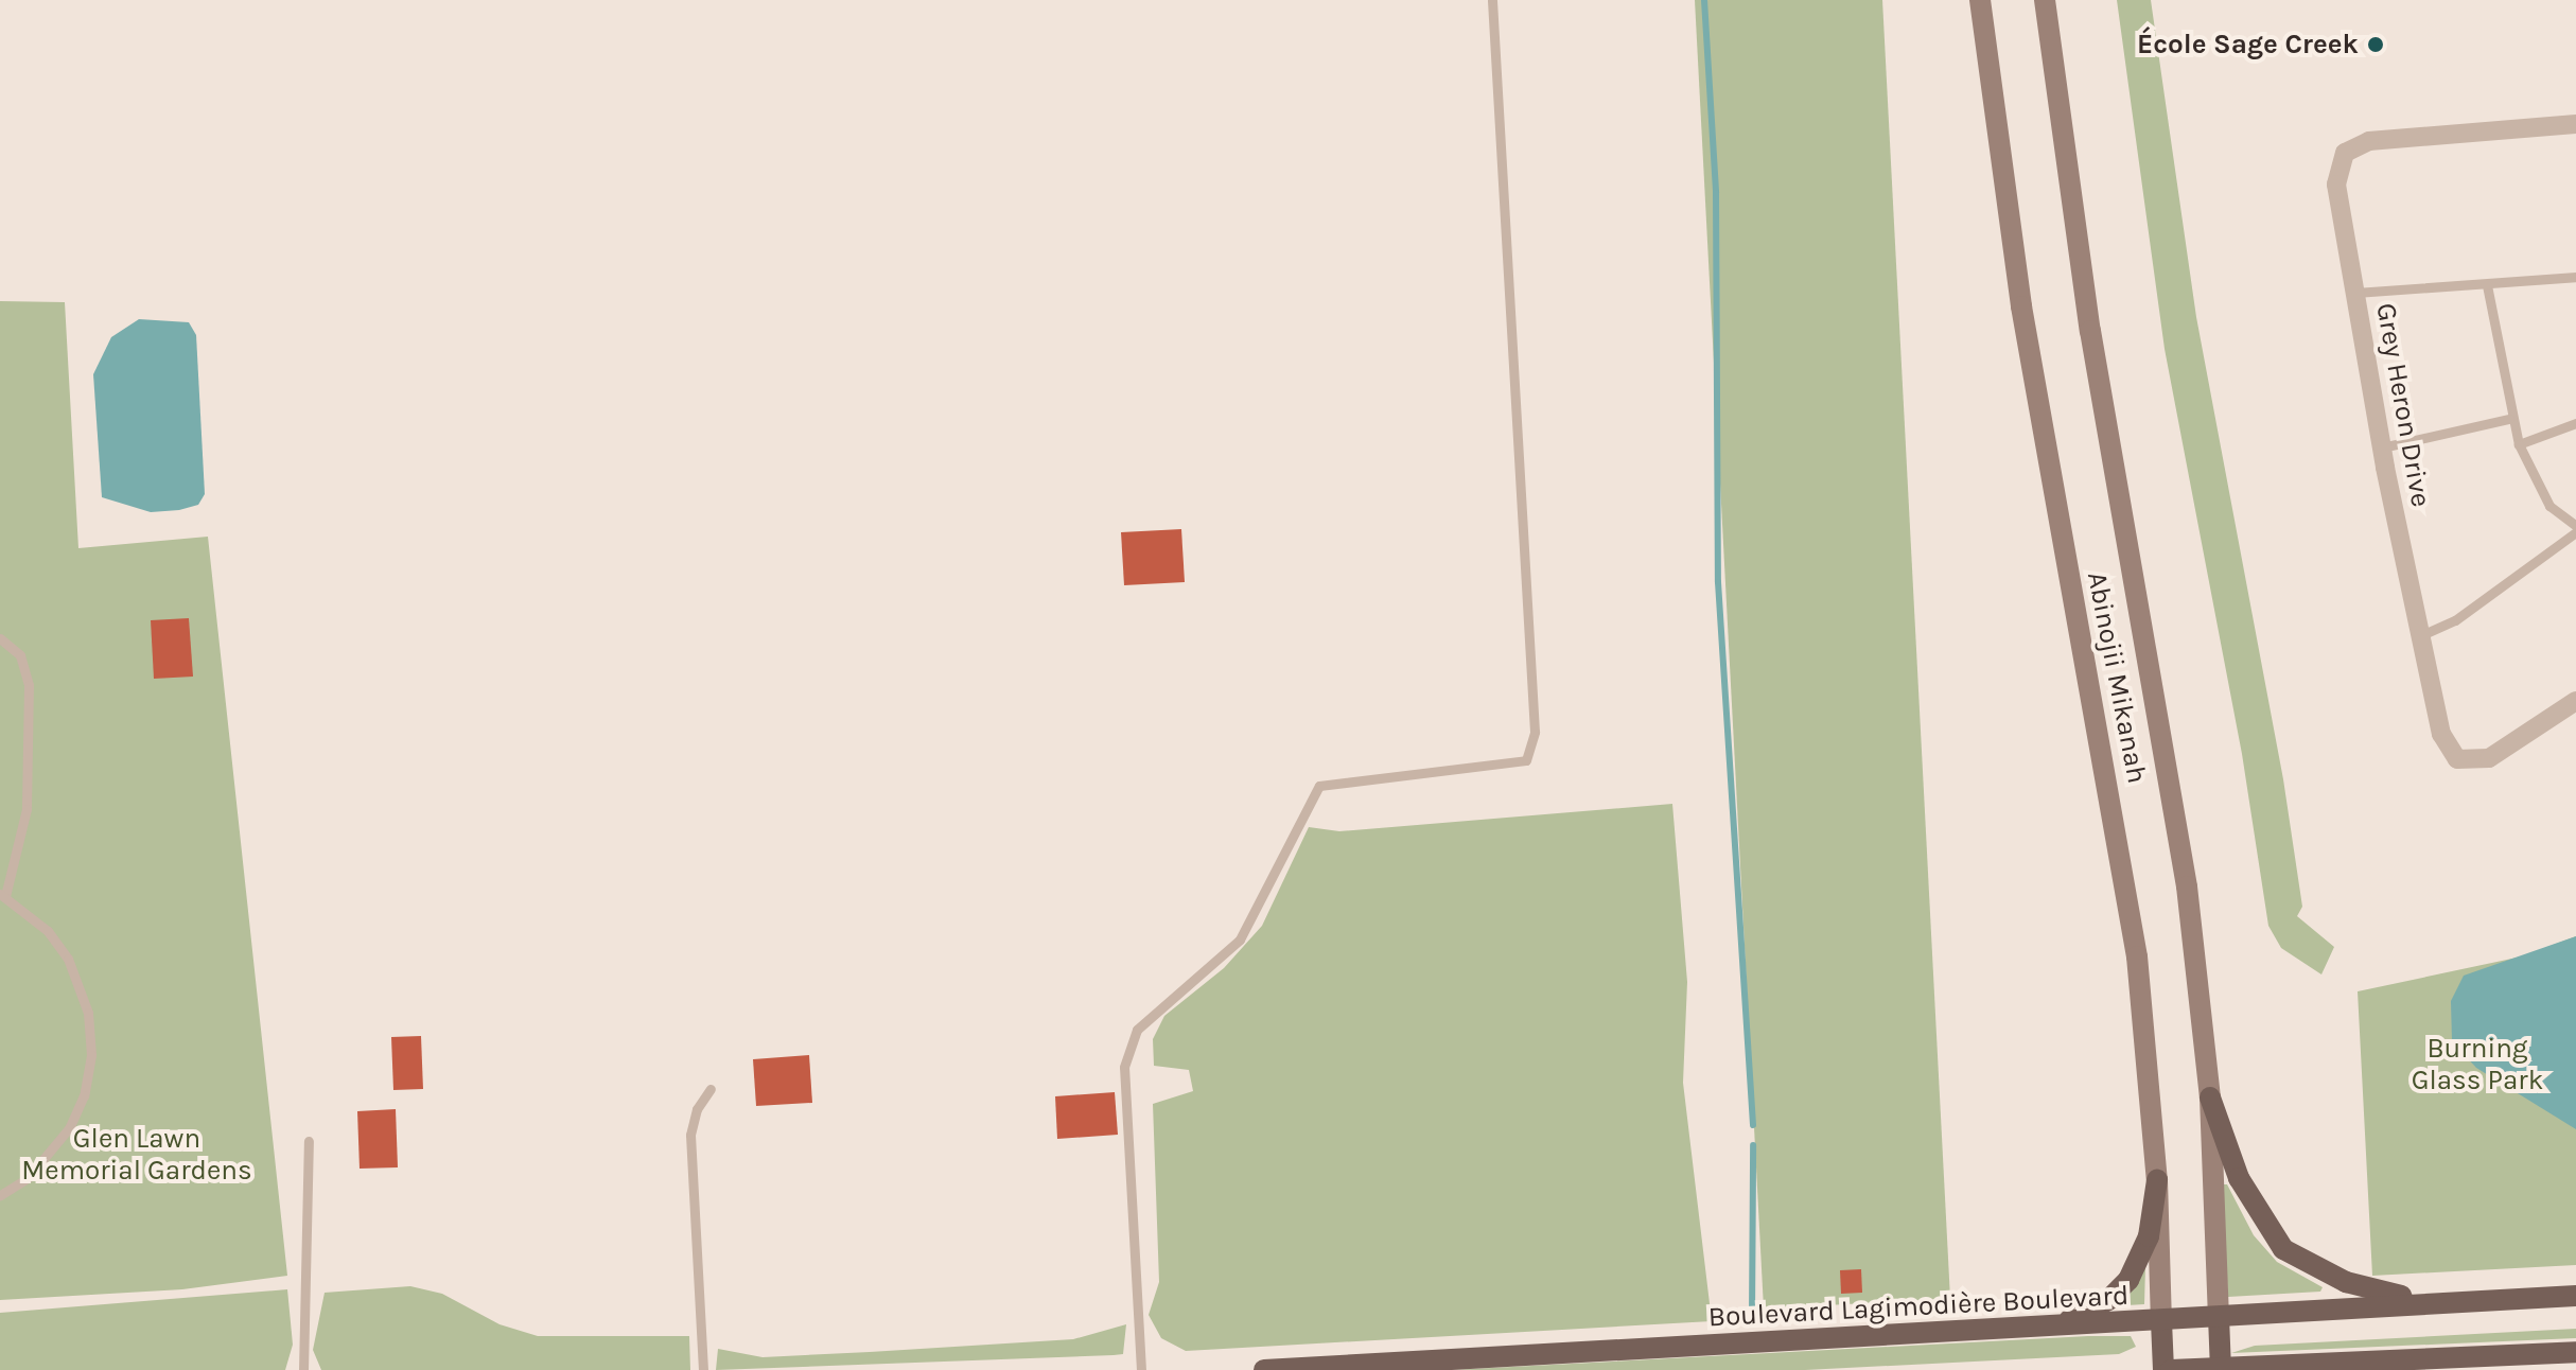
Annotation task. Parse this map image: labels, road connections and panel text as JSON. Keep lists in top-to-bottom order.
{
  "streets": {
    "main road": ["Abinojii Mikanah", "Boulevard Lagimodière Boulevard"],
    "street": ["Grey Heron Drive"]
  },
  "crossings": [
    ["Abinojii Mikanah", "Boulevard Lagimodière Boulevard"]
  ],
  "parks": ["Burning Glass Park", "Glen Lawn Memorial Gardens"],
  "places": ["École Sage Creek"]
}
